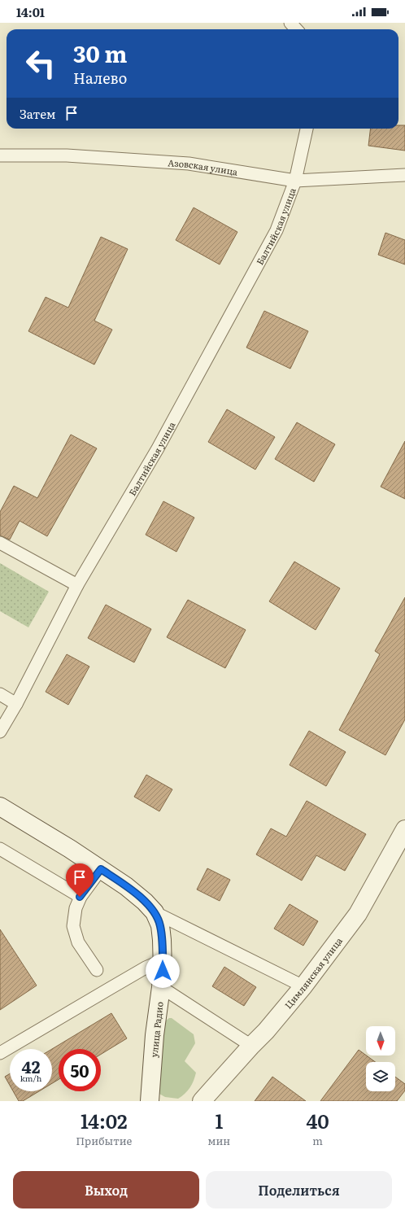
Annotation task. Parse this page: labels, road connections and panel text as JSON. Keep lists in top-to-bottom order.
{
  "streets": {
    "main road": ["Цимлянская улица", "улица Радио"],
    "lane": ["Азовская улица", "Балтийская улица"]
  },
  "crossings": [
    ["Азовская улица", "Балтийская улица"]
  ],
  "north": "bottom",
  "page": {
    "status": "14:01",
    "turn": ["30 m", "Налево"],
    "then": "Затем",
    "speed": "42 km/h",
    "limit": "50",
    "eta": [
      "14:02",
      "Прибытие",
      "1",
      "мин",
      "40",
      "m"
    ],
    "buttons": ["Выход", "Поделиться"]
  }
}
